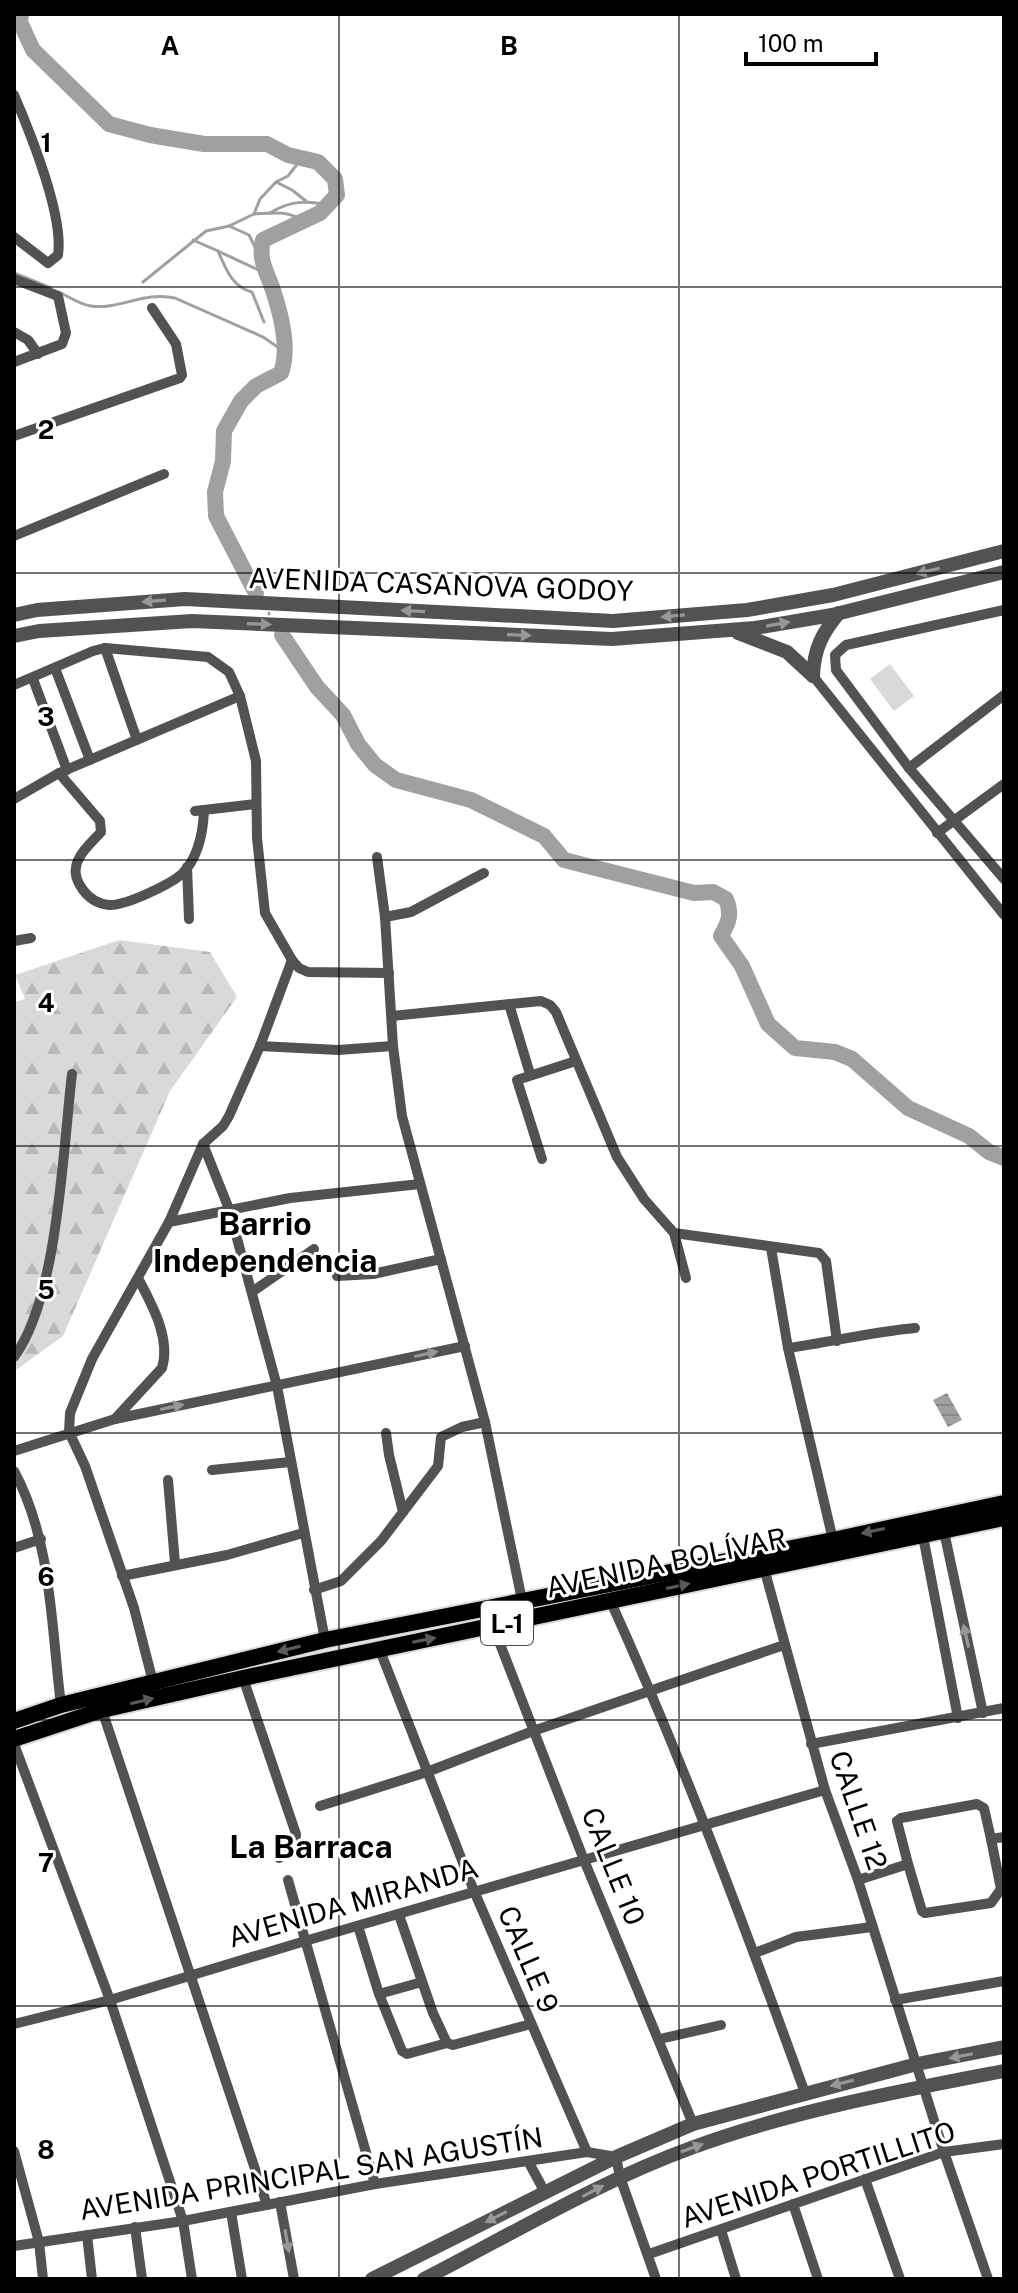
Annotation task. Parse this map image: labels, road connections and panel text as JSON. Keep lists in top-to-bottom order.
{
  "streets": {
    "main road": ["AVENIDA BOLÍVAR", "L-1"],
    "street": [
      "AVENIDA CASANOVA GODOY",
      "CALLE 12",
      "CALLE 10",
      "AVENIDA MIRANDA",
      "CALLE 9",
      "AVENIDA PRINCIPAL SAN AGUSTÍN",
      "AVENIDA PORTILLITO"
    ]
  },
  "crossings": [
    ["AVENIDA BOLÍVAR", "CALLE 12"],
    ["AVENIDA BOLÍVAR", "CALLE 10"],
    ["AVENIDA BOLÍVAR", "CALLE 9"],
    ["CALLE 12", "AVENIDA MIRANDA"],
    ["CALLE 10", "AVENIDA MIRANDA"],
    ["AVENIDA MIRANDA", "CALLE 9"],
    ["CALLE 9", "AVENIDA PRINCIPAL SAN AGUSTÍN"]
  ],
  "districts": ["Barrio Independencia", "La Barraca"],
  "scale_bar": "100 m",
  "grid": {
    "columns": ["A", "B"],
    "rows": [
      "1",
      "2",
      "3",
      "4",
      "5",
      "6",
      "7",
      "8"
    ]
  }
}
